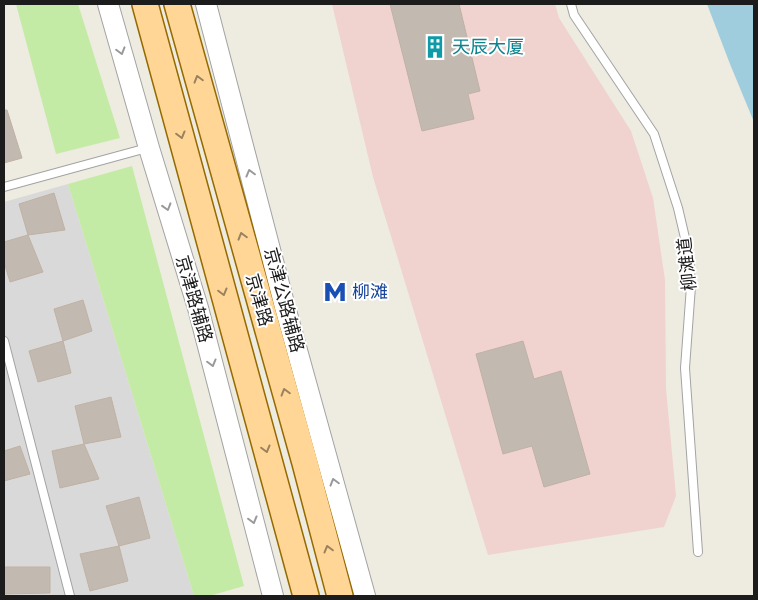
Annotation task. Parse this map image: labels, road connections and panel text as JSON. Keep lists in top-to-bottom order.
{
  "streets": {
    "main road": ["京津路"],
    "street": ["京津路辅路", "京津公路辅路"],
    "lane": ["柳滩道"]
  },
  "one_way": ["京津路辅路", "京津公路辅路"],
  "places": {
    "building": ["天辰大厦"],
    "metro station": ["柳滩"]
  }
}
